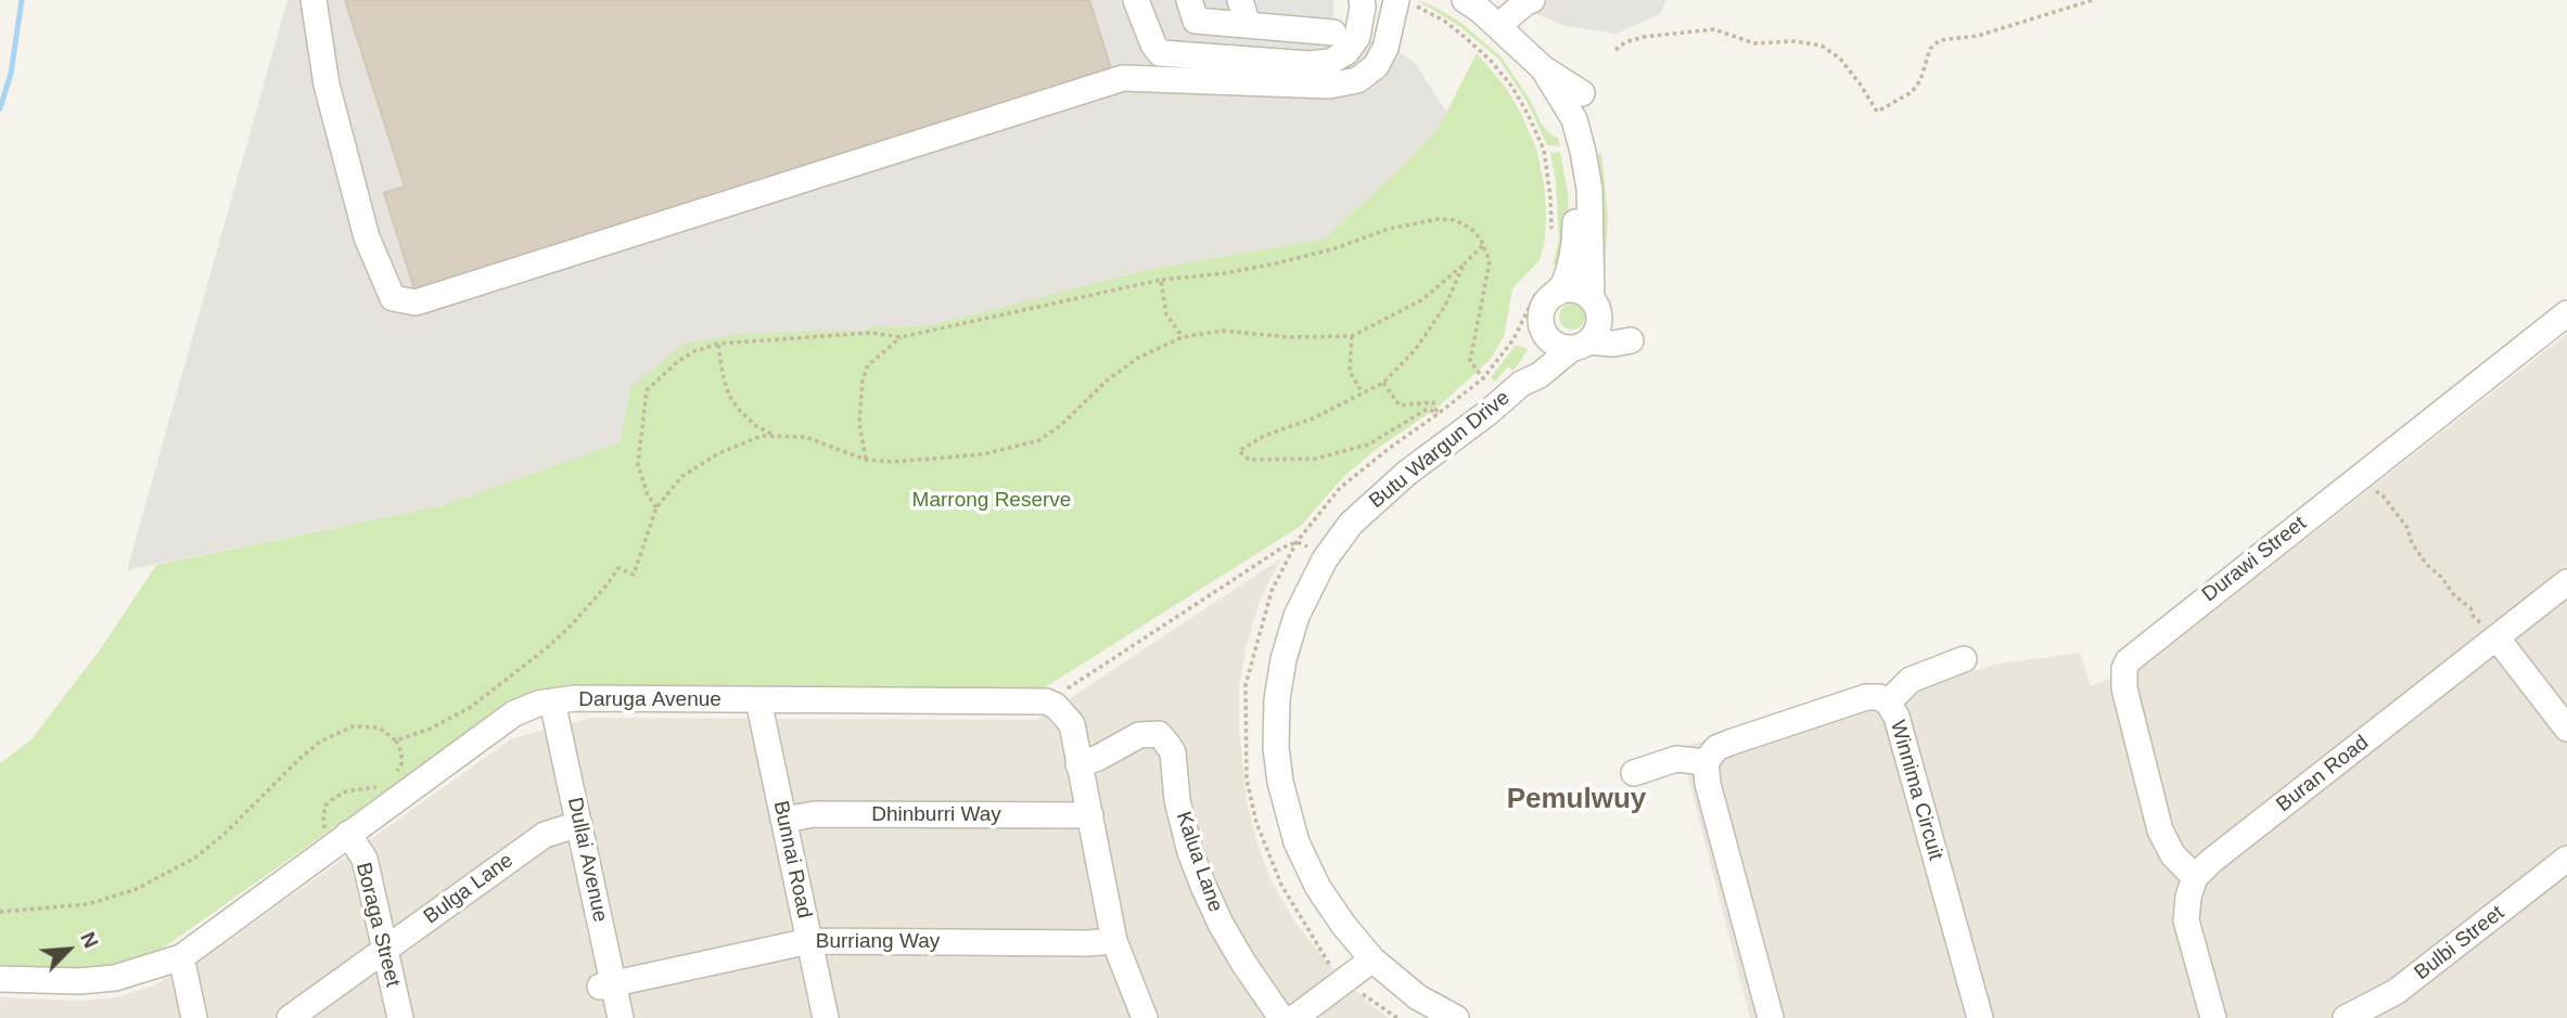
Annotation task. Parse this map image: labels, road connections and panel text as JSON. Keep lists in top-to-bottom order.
{
  "streets": {
    "street": [
      "Butu Wargun Drive",
      "Durawi Street",
      "Daruga Avenue",
      "Buran Road",
      "Winnima Circuit",
      "Dhinburri Way",
      "Dullai Avenue",
      "Bunnai Road",
      "Kalua Lane",
      "Bulga Lane",
      "Boraga Street",
      "Burriang Way",
      "Bulbi Street"
    ]
  },
  "crossings": [
    ["Durawi Street", "Buran Road"],
    ["Daruga Avenue", "Dullai Avenue"],
    ["Daruga Avenue", "Bunnai Road"],
    ["Daruga Avenue", "Boraga Street"],
    ["Dhinburri Way", "Bunnai Road"],
    ["Dullai Avenue", "Bulga Lane"],
    ["Dullai Avenue", "Burriang Way"],
    ["Bunnai Road", "Burriang Way"],
    ["Bulga Lane", "Boraga Street"]
  ],
  "districts": ["Pemulwuy"],
  "parks": ["Marrong Reserve"],
  "north": "top right"
}
